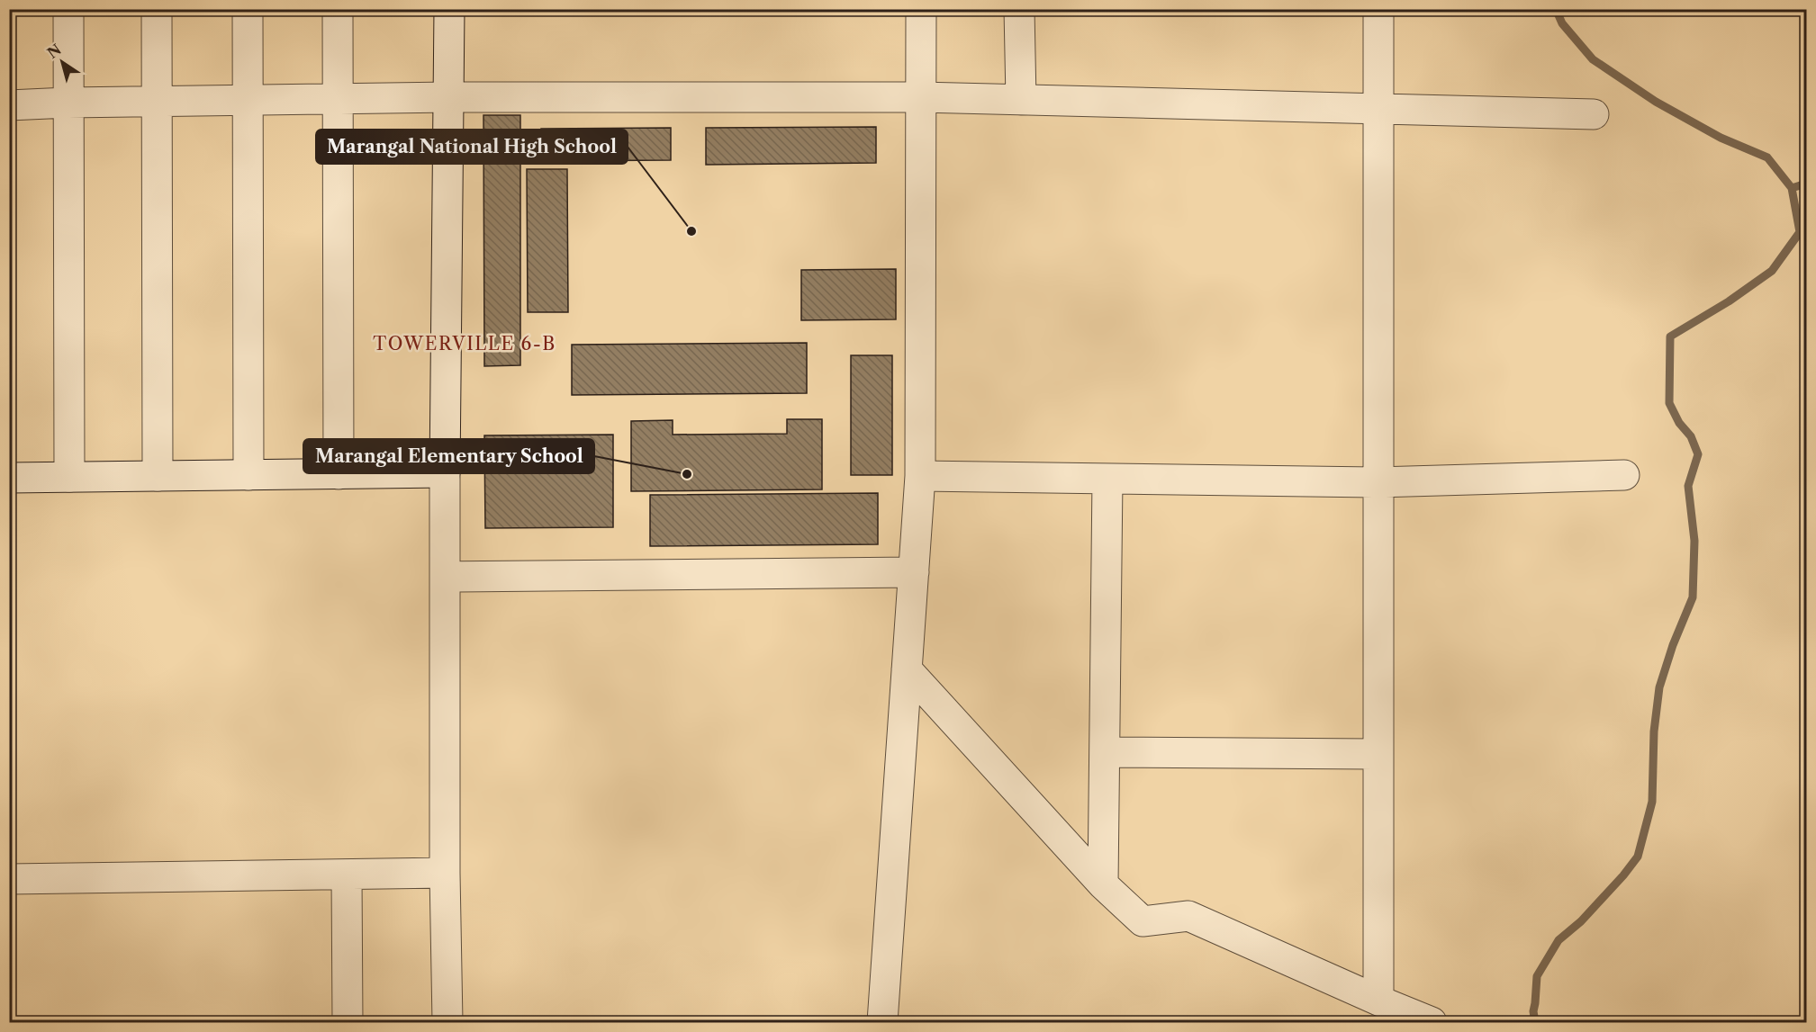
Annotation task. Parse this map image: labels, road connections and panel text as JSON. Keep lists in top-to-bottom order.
{
  "districts": ["TOWERVILLE 6-B"],
  "places": ["Marangal National High School", "Marangal Elementary School"],
  "north": "top left"
}
